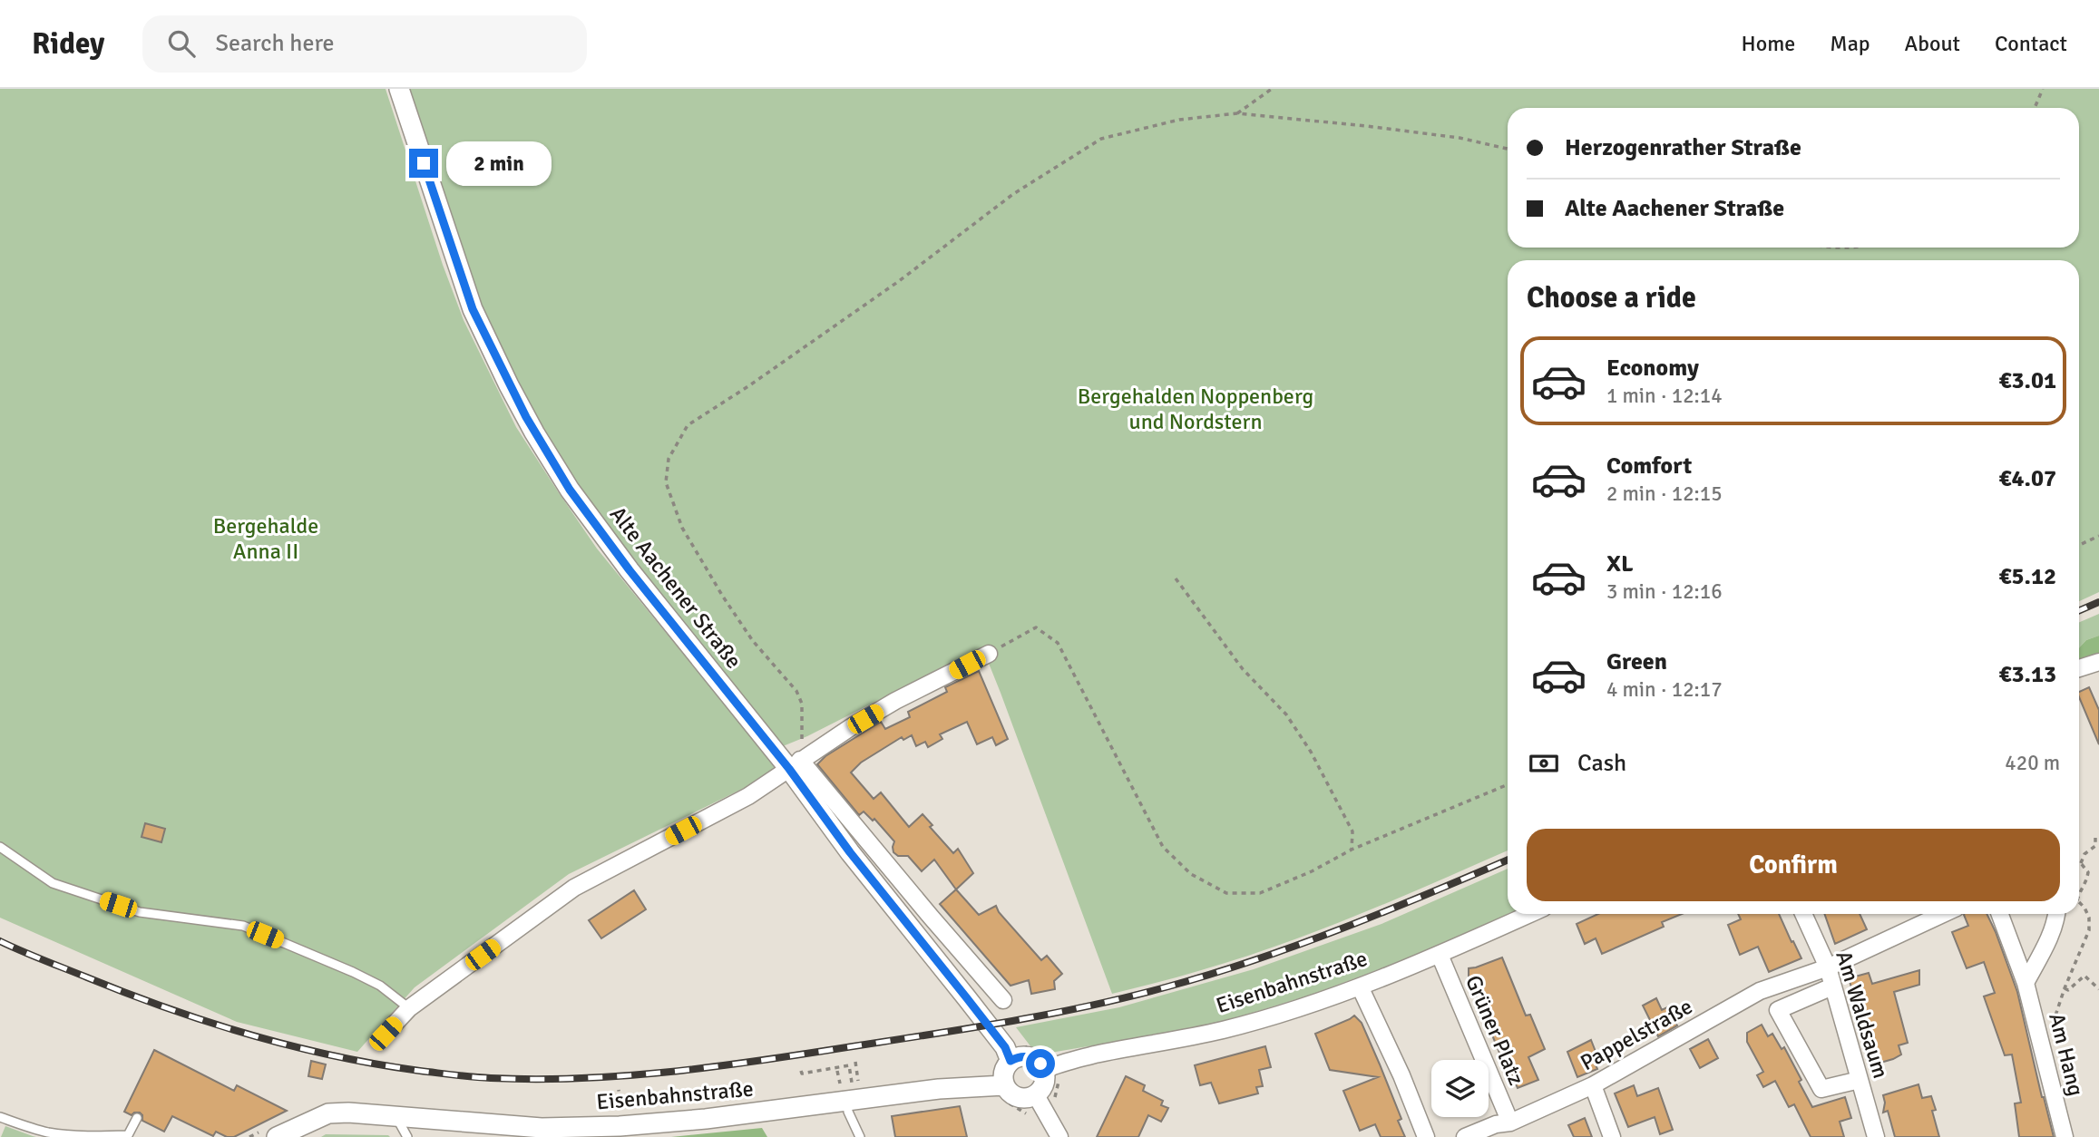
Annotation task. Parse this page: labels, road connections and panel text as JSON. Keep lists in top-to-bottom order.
{
  "streets": {
    "street": [
      "Alte Aachener Straße",
      "Eisenbahnstraße",
      "Am Waldsaum",
      "Grüner Platz",
      "Pappelstraße",
      "Am Hang"
    ]
  },
  "crossings": [
    ["Alte Aachener Straße", "Eisenbahnstraße"],
    ["Eisenbahnstraße", "Grüner Platz"],
    ["Am Waldsaum", "Pappelstraße"],
    ["Grüner Platz", "Pappelstraße"]
  ],
  "parks": ["Bergehalden Noppenberg und Nordstern", "Bergehalde Anna II"],
  "page": {
    "header": "Ridey",
    "search": "Search here",
    "nav": [
      "Home",
      "Map",
      "About",
      "Contact"
    ],
    "banner": ["Herzogenrather Straße", "Alte Aachener Straße"],
    "bubble": "2 min",
    "heading": "Choose a ride",
    "list": [
      {
        "name": "Economy",
        "note": "1 min · 12:14",
        "value": "€3.01"
      },
      {
        "name": "Comfort",
        "note": "2 min · 12:15",
        "value": "€4.07"
      },
      {
        "name": "XL",
        "note": "3 min · 12:16",
        "value": "€5.12"
      },
      {
        "name": "Green",
        "note": "4 min · 12:17",
        "value": "€3.13"
      }
    ],
    "pay": ["Cash", "420 m"],
    "buttons": "Confirm"
  }
}
